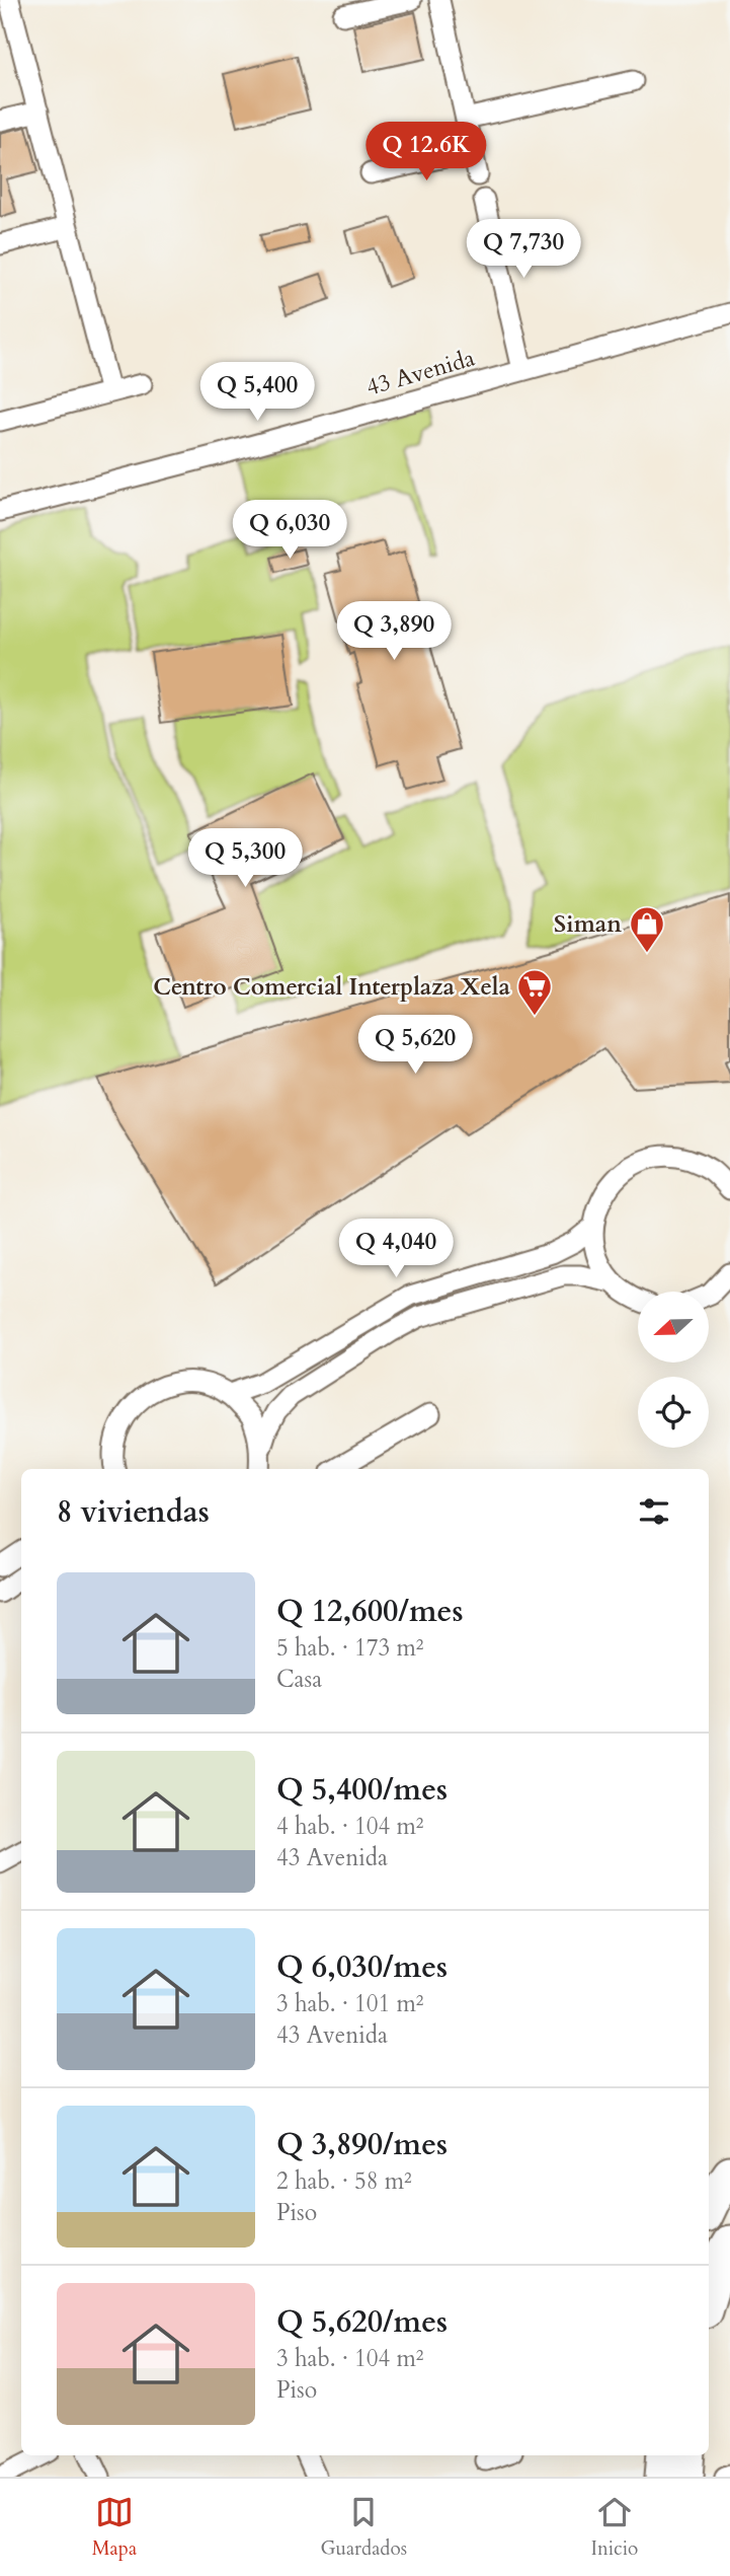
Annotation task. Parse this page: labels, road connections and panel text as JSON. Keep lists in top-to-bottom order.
{
  "streets": {
    "street": ["43 Avenida"]
  },
  "places": {
    "shop": ["Siman"],
    "supermarket": ["Centro Comercial Interplaza Xela"]
  },
  "north": "left",
  "page": {
    "price": [
      "Q 12.6K",
      "Q 7,730",
      "Q 5,400",
      "Q 6,030",
      "Q 3,890",
      "Q 5,300",
      "Q 5,620",
      "Q 4,040"
    ],
    "heading": "8 viviendas",
    "list": [
      {
        "name": "Q 12,600/mes",
        "note": "5 hab. · 173 m² · Casa"
      },
      {
        "name": "Q 5,400/mes",
        "note": "4 hab. · 104 m² · 43 Avenida"
      },
      {
        "name": "Q 6,030/mes",
        "note": "3 hab. · 101 m² · 43 Avenida"
      },
      {
        "name": "Q 3,890/mes",
        "note": "2 hab. · 58 m² · Piso"
      },
      {
        "name": "Q 5,620/mes",
        "note": "3 hab. · 104 m² · Piso"
      }
    ],
    "tabs": ["Mapa", "Guardados", "Inicio"]
  }
}
